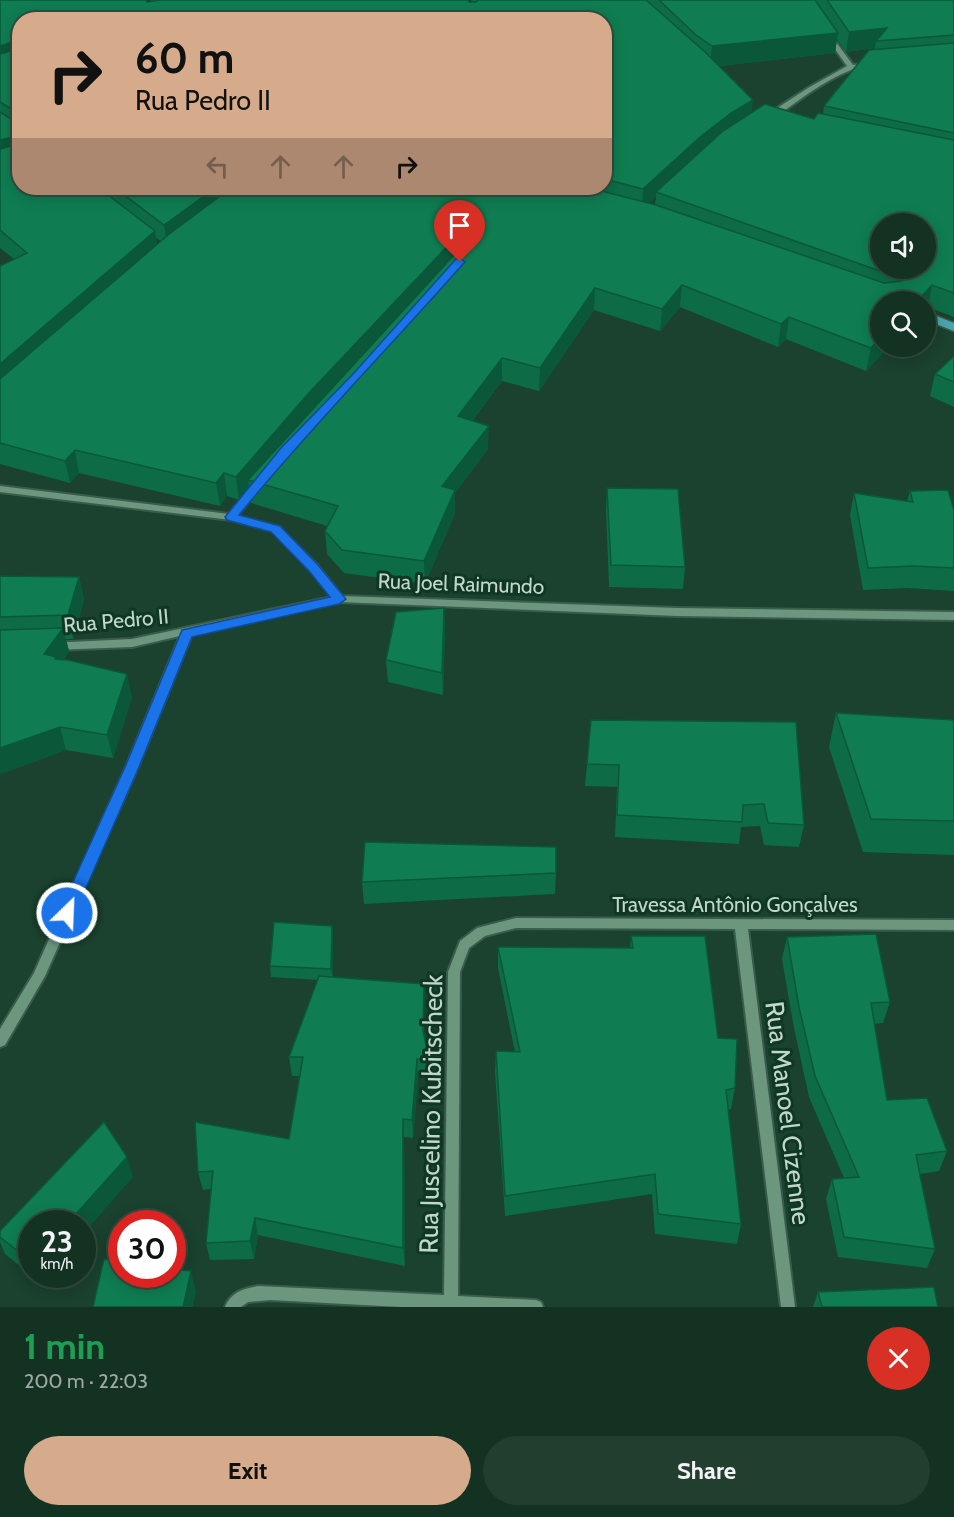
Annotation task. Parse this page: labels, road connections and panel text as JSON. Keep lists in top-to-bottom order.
{
  "streets": {
    "street": [
      "Rua Joel Raimundo",
      "Rua Pedro II",
      "Travessa Antônio Gonçalves",
      "Rua Manoel Cizenne",
      "Rua Juscelino Kubitscheck"
    ]
  },
  "crossings": [
    ["Rua Joel Raimundo", "Rua Pedro II"],
    ["Travessa Antônio Gonçalves", "Rua Manoel Cizenne"],
    ["Travessa Antônio Gonçalves", "Rua Juscelino Kubitscheck"]
  ],
  "page": {
    "turn": ["60 m", "Rua Pedro II"],
    "speed": "23 km/h",
    "limit": "30",
    "heading": ["1 min", "200 m · 22:03"],
    "buttons": ["Exit", "Share"]
  }
}
